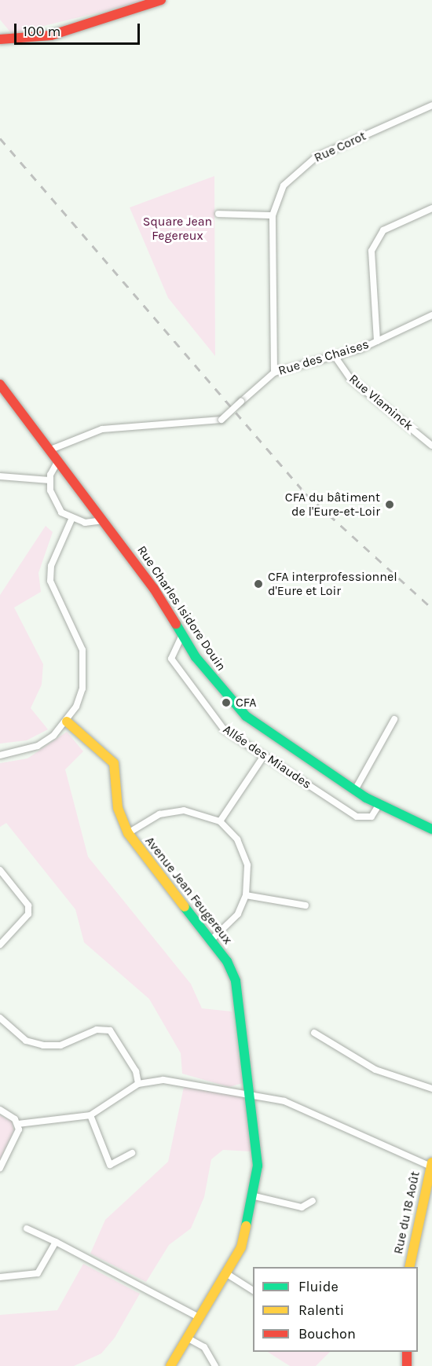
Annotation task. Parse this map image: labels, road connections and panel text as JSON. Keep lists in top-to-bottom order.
{
  "streets": {
    "street": [
      "Rue Corot",
      "Rue des Chaises",
      "Rue Vlaminck",
      "Rue Charles Isidore Douin",
      "Allée des Miaudes",
      "Avenue Jean Feugereux",
      "Rue du 18 Août"
    ]
  },
  "crossings": [
    ["Rue Corot", "Rue des Chaises"],
    ["Rue des Chaises", "Rue Vlaminck"],
    ["Rue des Chaises", "Rue Charles Isidore Douin"],
    ["Rue Charles Isidore Douin", "Allée des Miaudes"]
  ],
  "parks": ["Square Jean Fegereux"],
  "places": ["CFA du bâtiment de l'Eure-et-Loir", "CFA interprofessionnel d'Eure et Loir", "CFA"],
  "legend": ["Fluide", "Ralenti", "Bouchon"],
  "scale_bar": "100 m"
}
